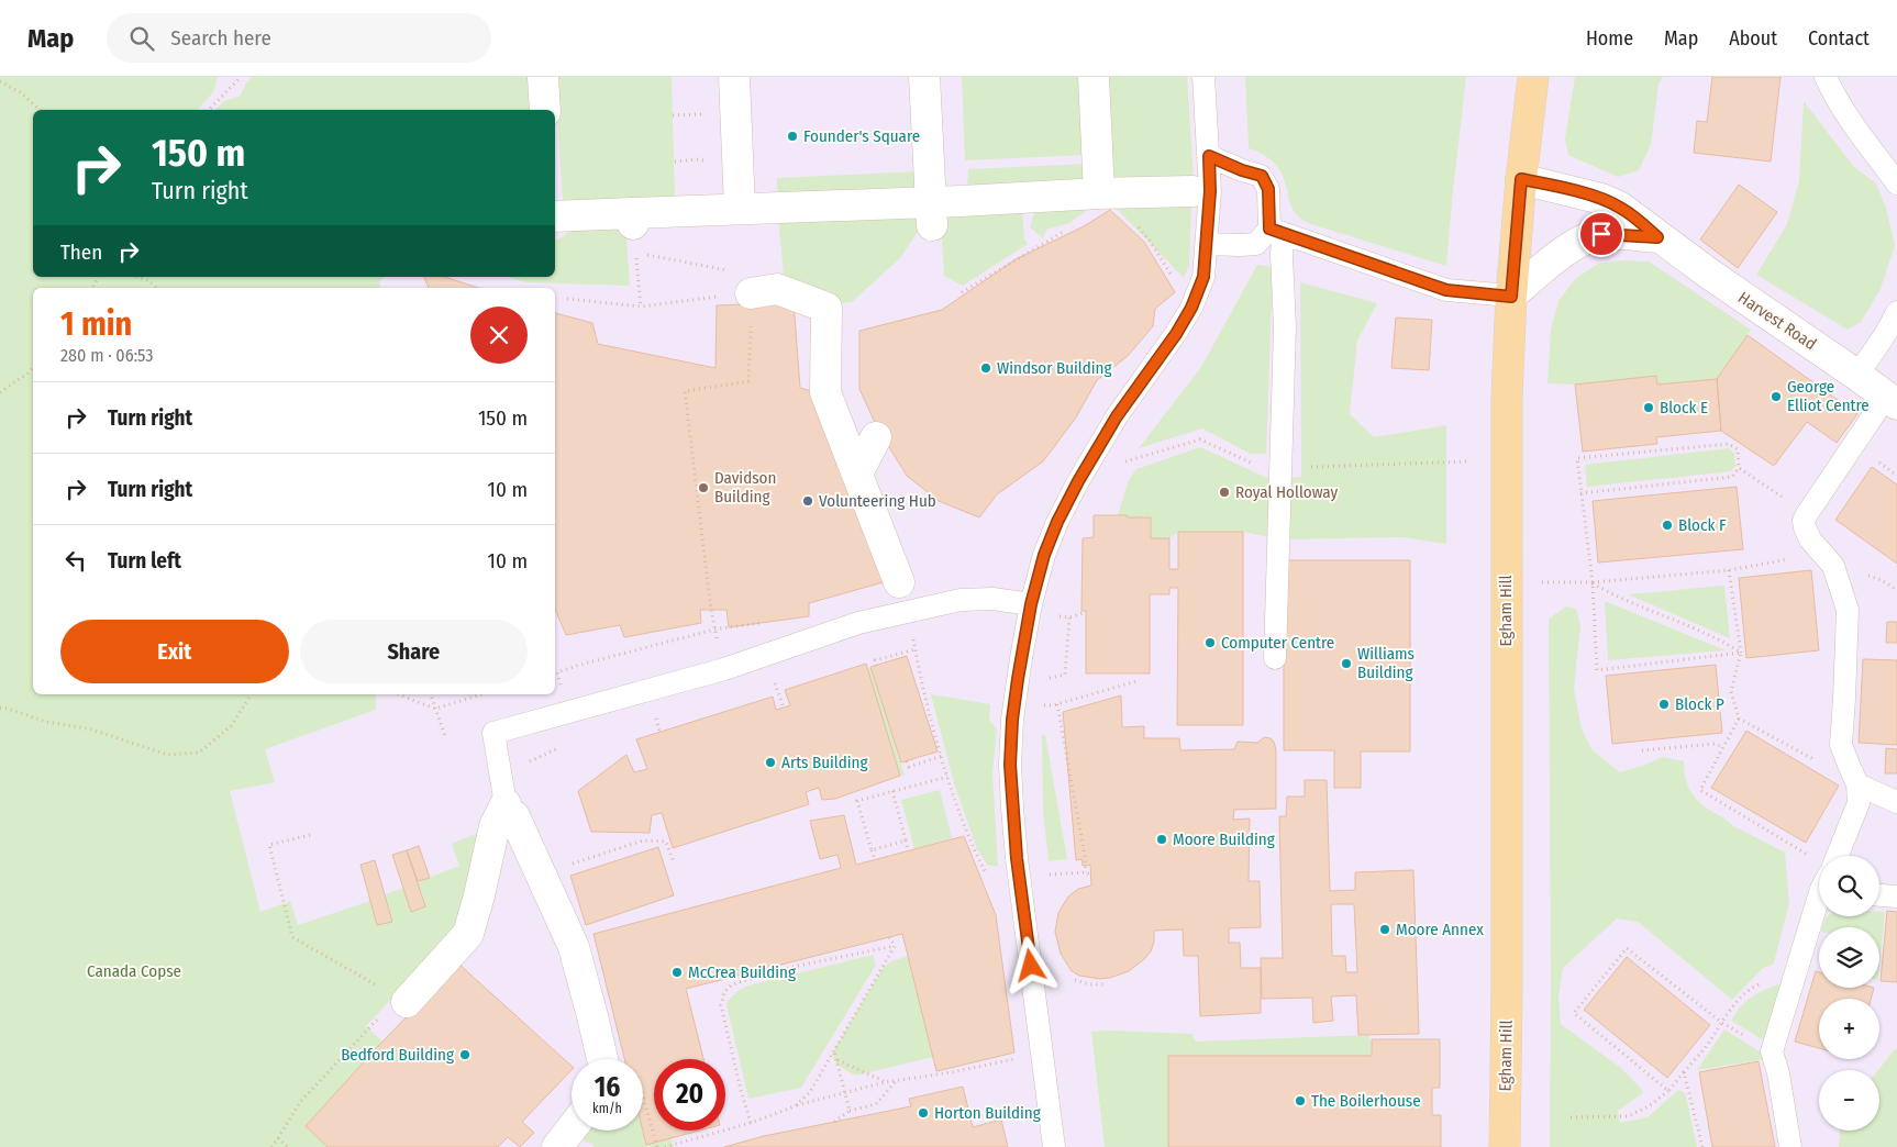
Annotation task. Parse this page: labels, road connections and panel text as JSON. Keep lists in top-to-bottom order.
{
  "streets": {
    "main road": ["Egham Hill"],
    "street": ["Harvest Road"]
  },
  "crossings": [
    ["Harvest Road", "Egham Hill"]
  ],
  "parks": ["Canada Copse"],
  "places": [
    "Founder's Square",
    "Windsor Building",
    "George Elliot Centre",
    "Block E",
    "Davidson Building",
    "Royal Holloway",
    "Volunteering Hub",
    "Block F",
    "Computer Centre",
    "Williams Building",
    "Block P",
    "Arts Building",
    "Moore Building",
    "Moore Annex",
    "McCrea Building",
    "Bedford Building",
    "The Boilerhouse",
    "Horton Building"
  ],
  "page": {
    "header": "Map",
    "search": "Search here",
    "nav": [
      "Home",
      "Map",
      "About",
      "Contact"
    ],
    "turn": ["150 m", "Turn right"],
    "then": "Then",
    "heading": ["1 min", "280 m · 06:53"],
    "list": [
      {
        "name": "Turn right",
        "value": "150 m"
      },
      {
        "name": "Turn right",
        "value": "10 m"
      },
      {
        "name": "Turn left",
        "value": "10 m"
      }
    ],
    "buttons": ["Exit", "Share"],
    "map_buttons": ["+", "−"],
    "speed": "16 km/h",
    "limit": "20"
  }
}
